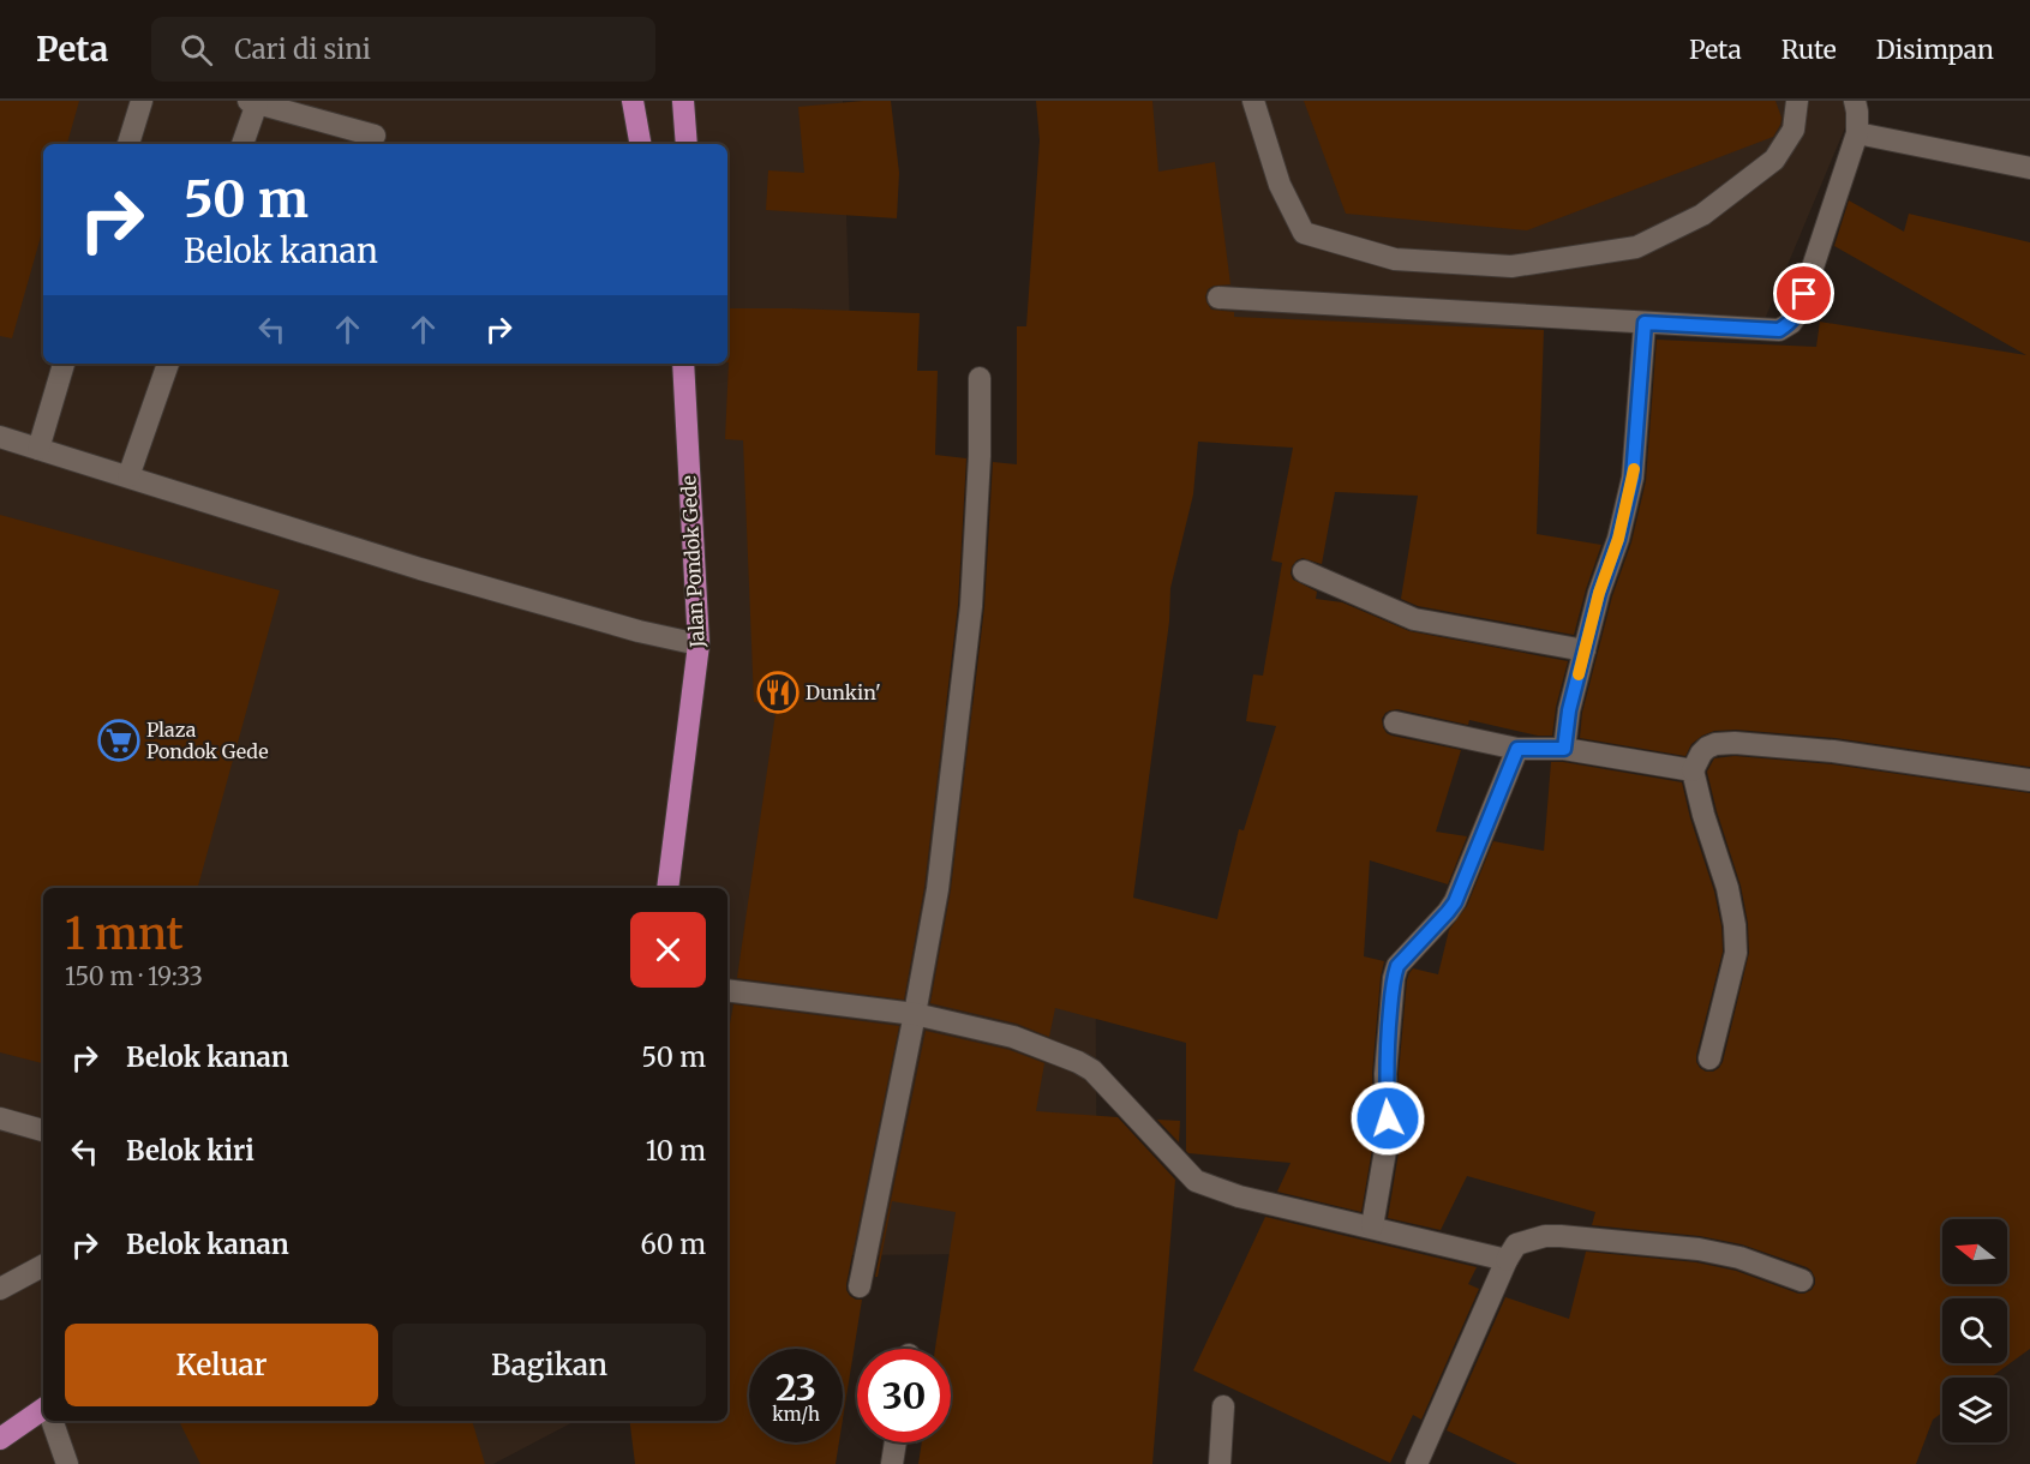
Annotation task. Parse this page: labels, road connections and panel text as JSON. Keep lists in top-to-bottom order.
{
  "streets": {
    "main road": ["Jalan Pondok Gede"]
  },
  "places": {
    "restaurant": ["Dunkin'"],
    "supermarket": ["Plaza Pondok Gede"]
  },
  "north": "left",
  "page": {
    "header": "Peta",
    "search": "Cari di sini",
    "nav": ["Peta", "Rute", "Disimpan"],
    "turn": ["50 m", "Belok kanan"],
    "heading": ["1 mnt", "150 m · 19:33"],
    "list": [
      {
        "name": "Belok kanan",
        "value": "50 m"
      },
      {
        "name": "Belok kiri",
        "value": "10 m"
      },
      {
        "name": "Belok kanan",
        "value": "60 m"
      }
    ],
    "buttons": ["Keluar", "Bagikan"],
    "speed": "23 km/h",
    "limit": "30"
  }
}
